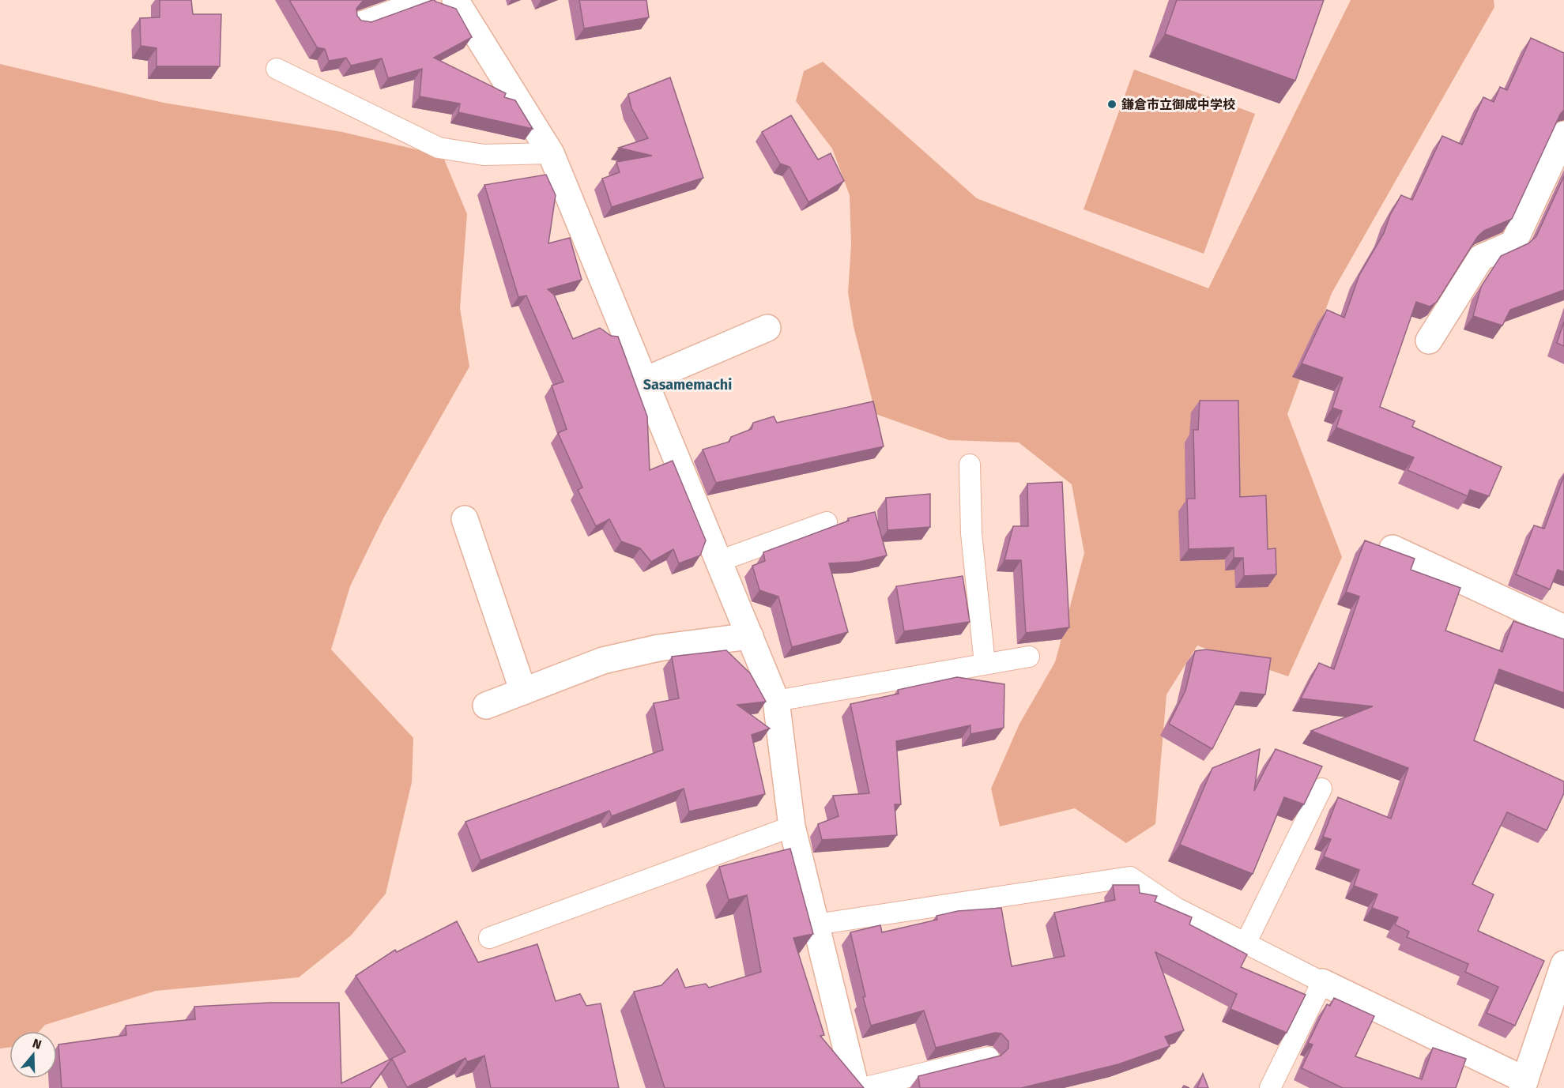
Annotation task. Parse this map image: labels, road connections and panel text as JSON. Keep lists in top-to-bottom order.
{
  "districts": ["Sasamemachi"],
  "places": ["鎌倉市立御成中学校"],
  "north": "top"
}
